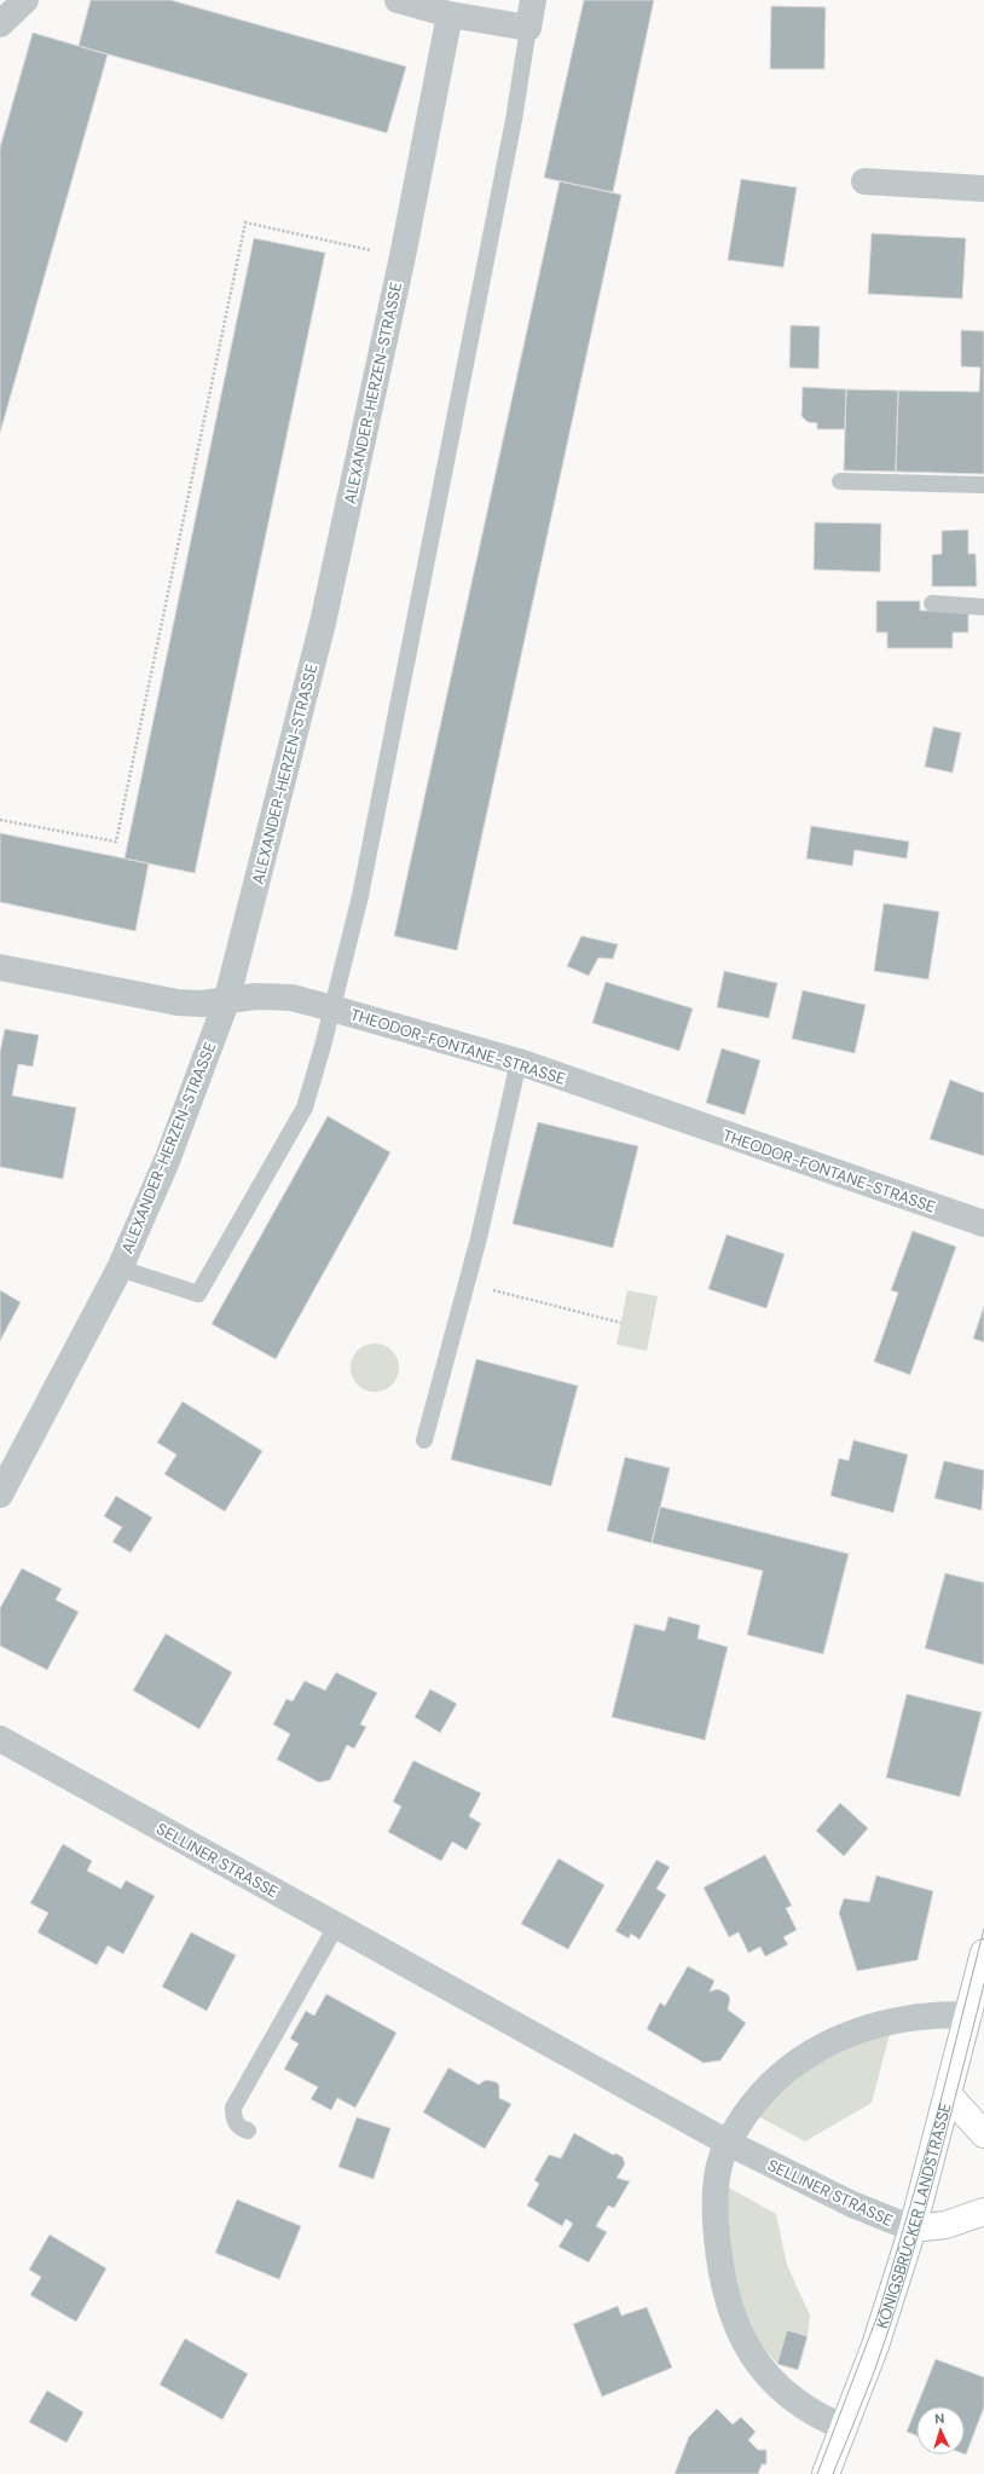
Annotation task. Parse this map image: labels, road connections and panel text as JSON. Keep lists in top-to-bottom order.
{
  "streets": {
    "main road": ["KÖNIGSBRÜCKER LANDSTRASSE"],
    "street": ["ALEXANDER-HERZEN-STRASSE", "THEODOR-FONTANE-STRASSE", "SELLINER STRASSE"]
  },
  "crossings": [
    ["ALEXANDER-HERZEN-STRASSE", "THEODOR-FONTANE-STRASSE"],
    ["SELLINER STRASSE", "KÖNIGSBRÜCKER LANDSTRASSE"]
  ],
  "north": "top"
}
